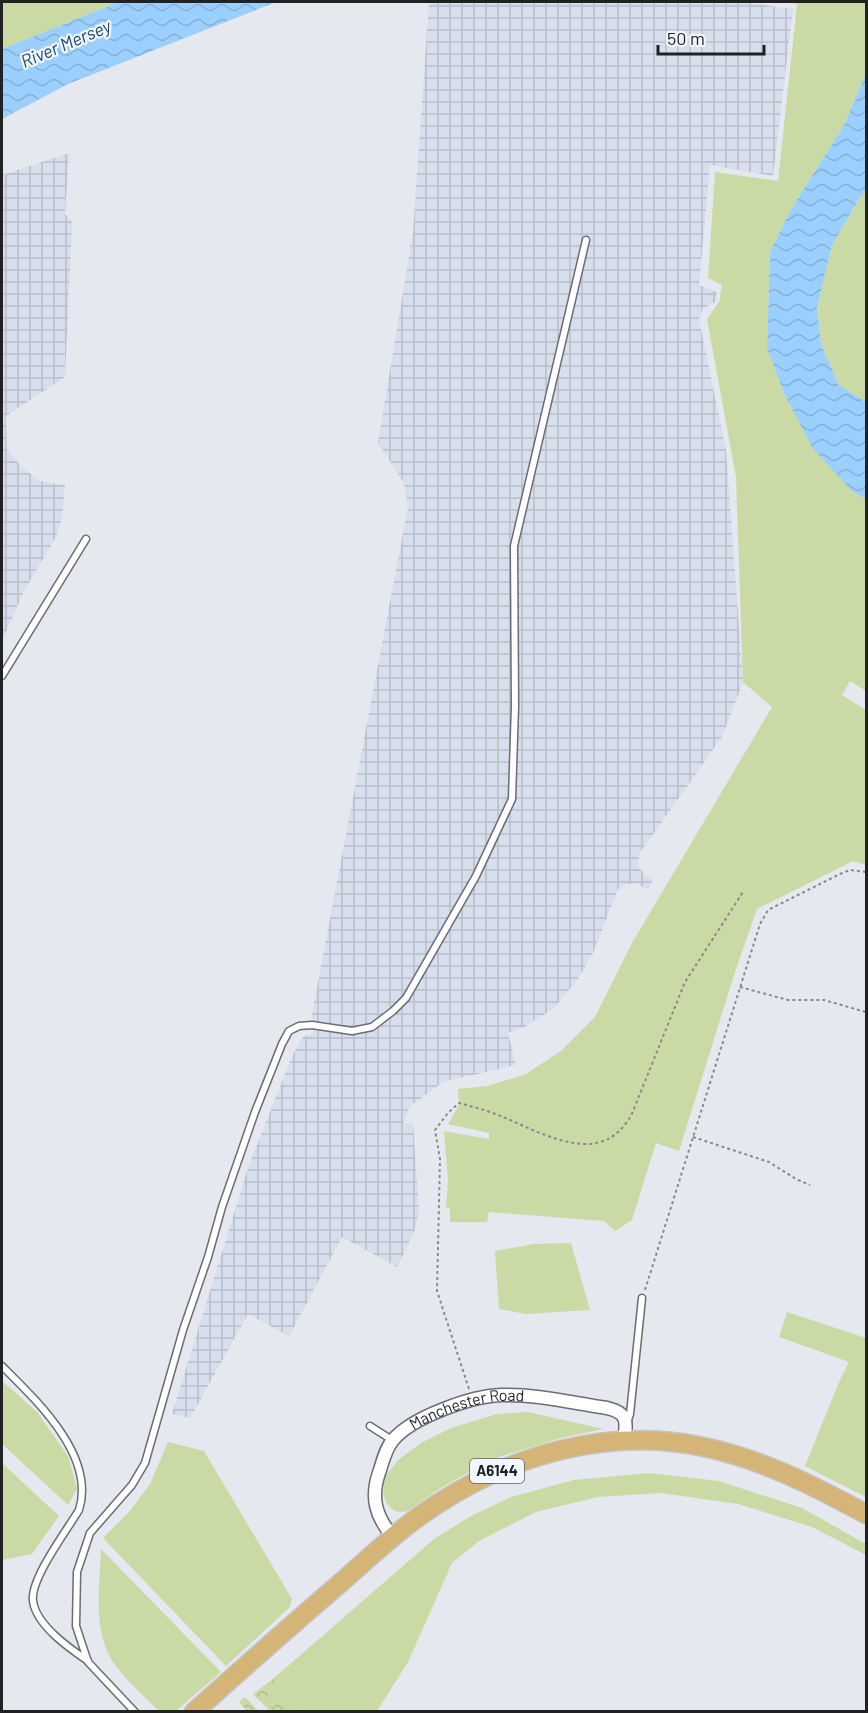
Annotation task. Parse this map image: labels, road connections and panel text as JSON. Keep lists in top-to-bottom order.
{
  "streets": {
    "main road": ["A6144"],
    "street": ["Manchester Road"]
  },
  "crossings": [
    ["Manchester Road", "A6144"]
  ],
  "water": ["River Mersey"],
  "scale_bar": "50 m"
}
